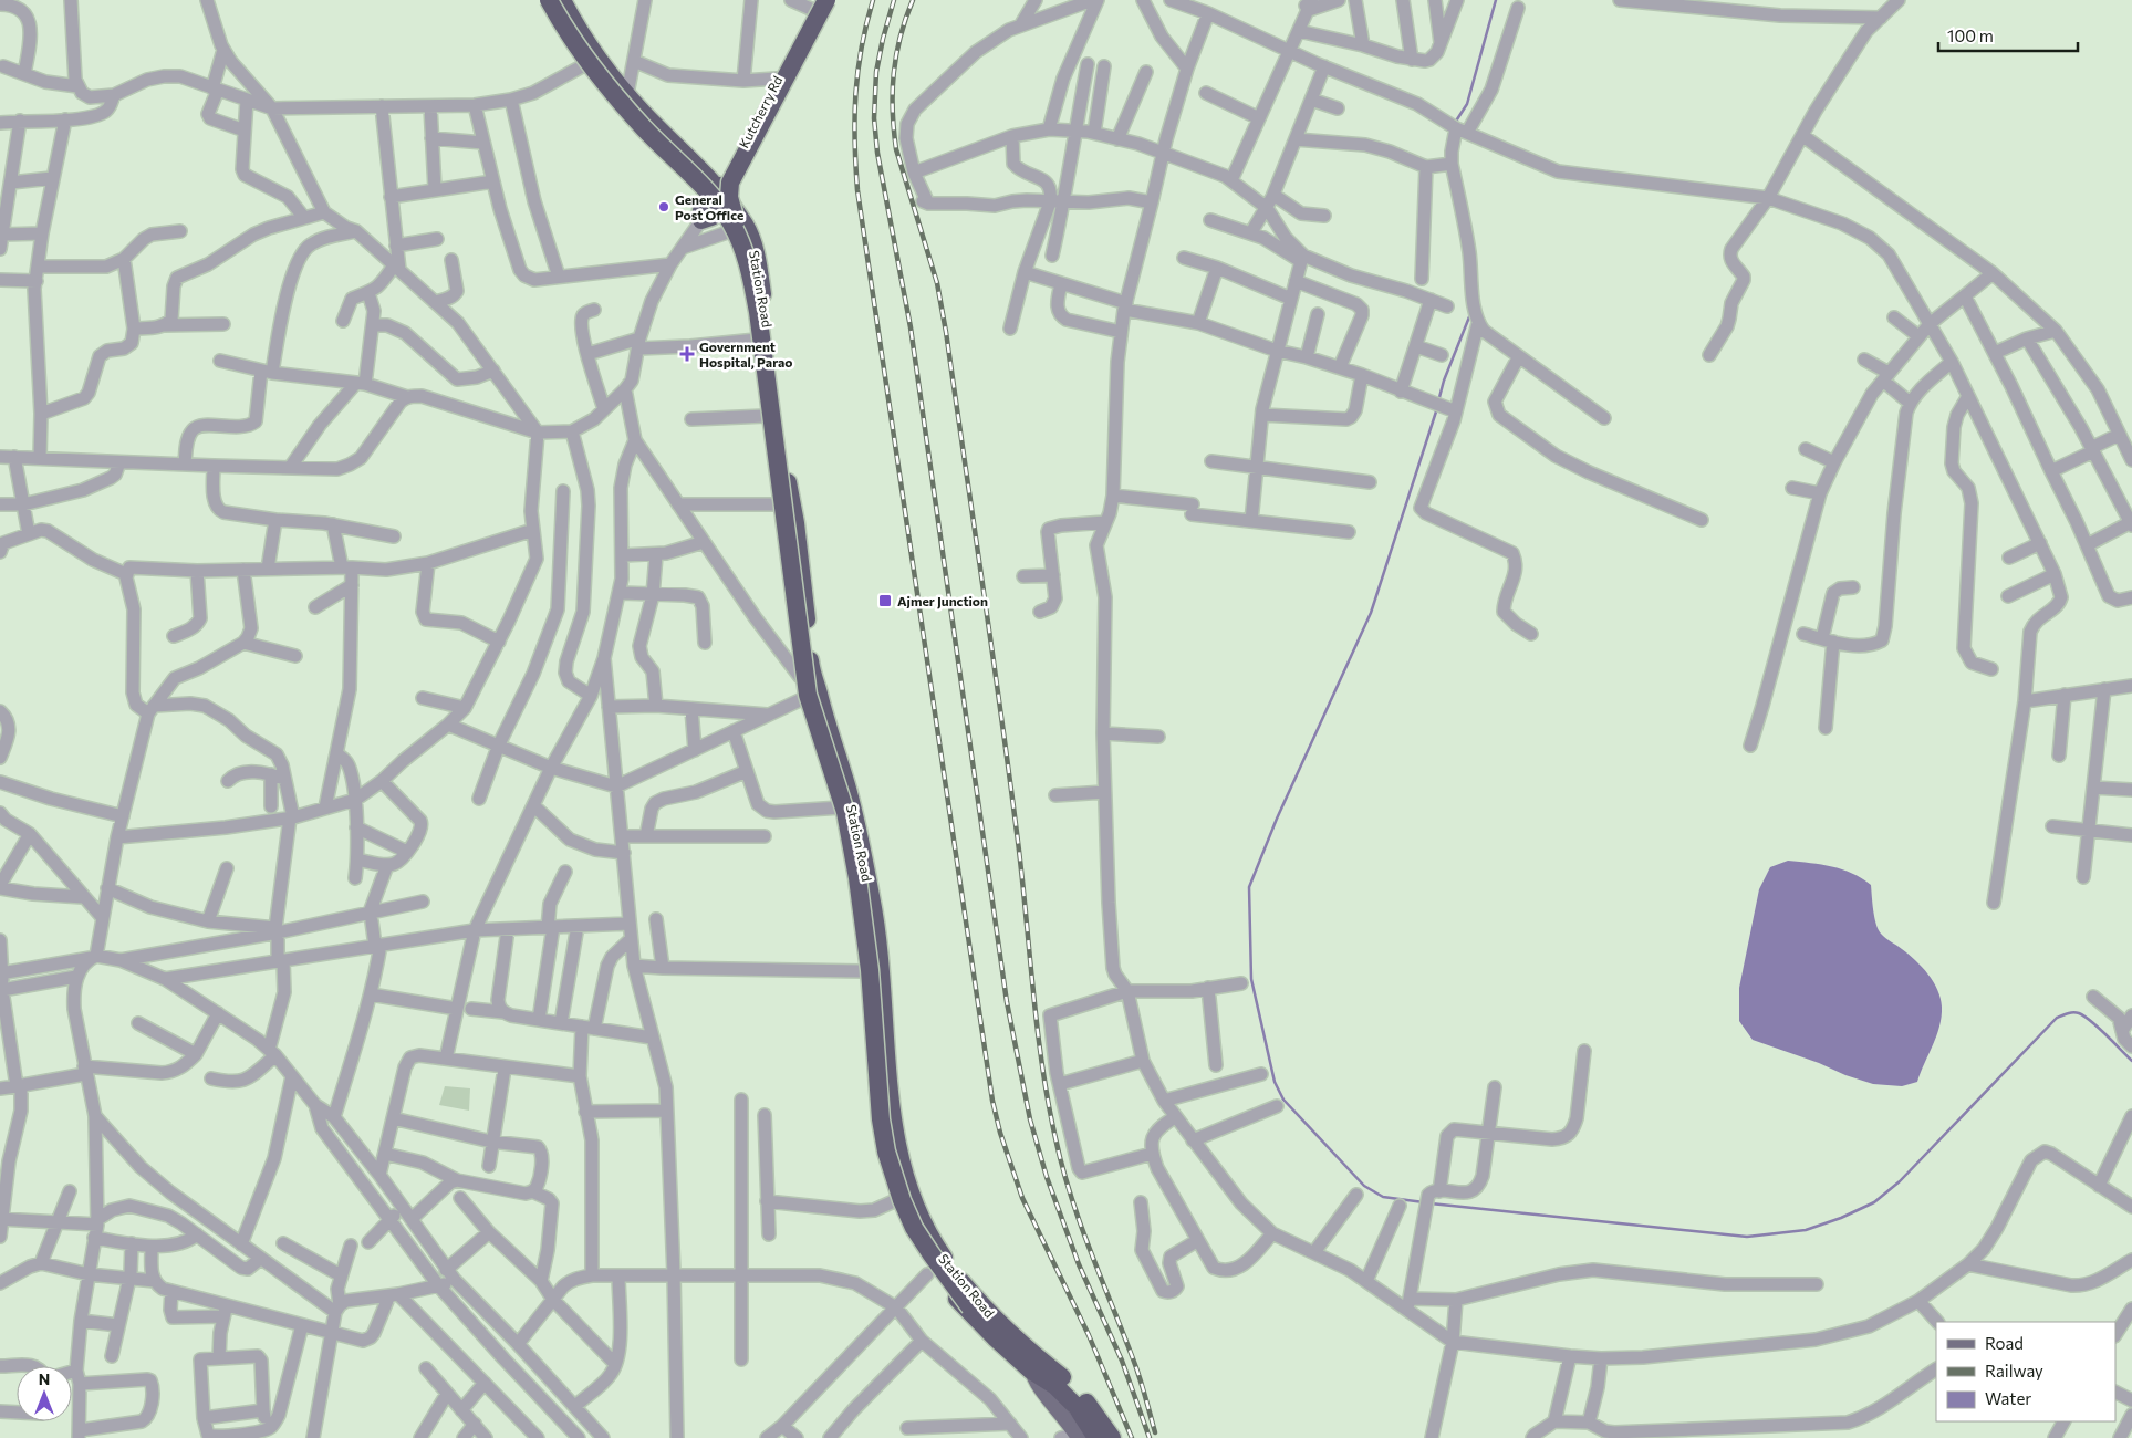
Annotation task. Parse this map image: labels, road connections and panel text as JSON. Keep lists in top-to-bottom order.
{
  "streets": {
    "highway": ["Kutcherry Rd", "Station Road"]
  },
  "crossings": [
    ["Kutcherry Rd", "Station Road"]
  ],
  "places": {
    "other": ["General Post Office"],
    "health": ["Government Hospital, Parao"],
    "transit": ["Ajmer Junction"]
  },
  "legend": ["Road", "Railway", "Water"],
  "scale_bar": "100 m",
  "north": "top"
}
